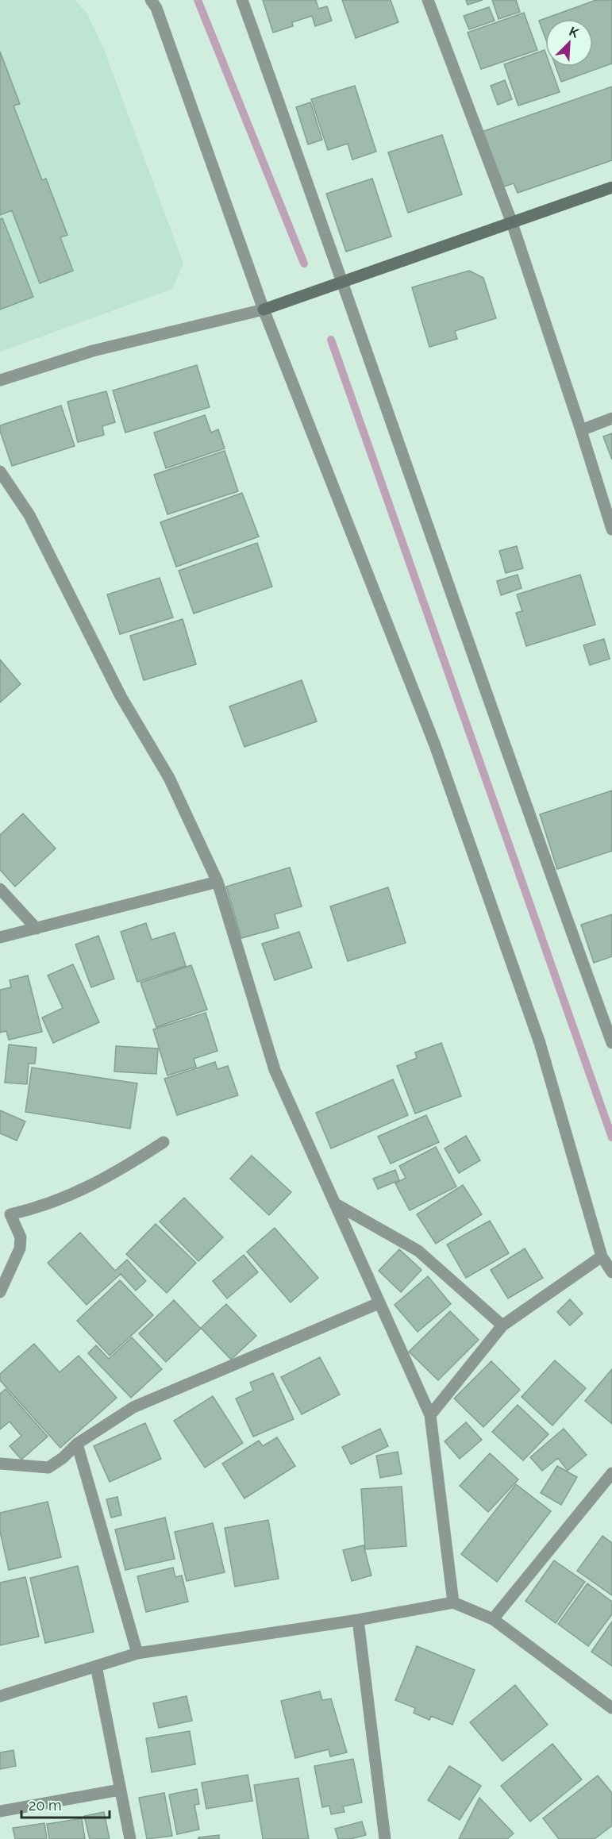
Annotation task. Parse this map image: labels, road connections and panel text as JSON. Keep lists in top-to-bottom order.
{
  "scale_bar": "20 m",
  "north": "top right"
}
